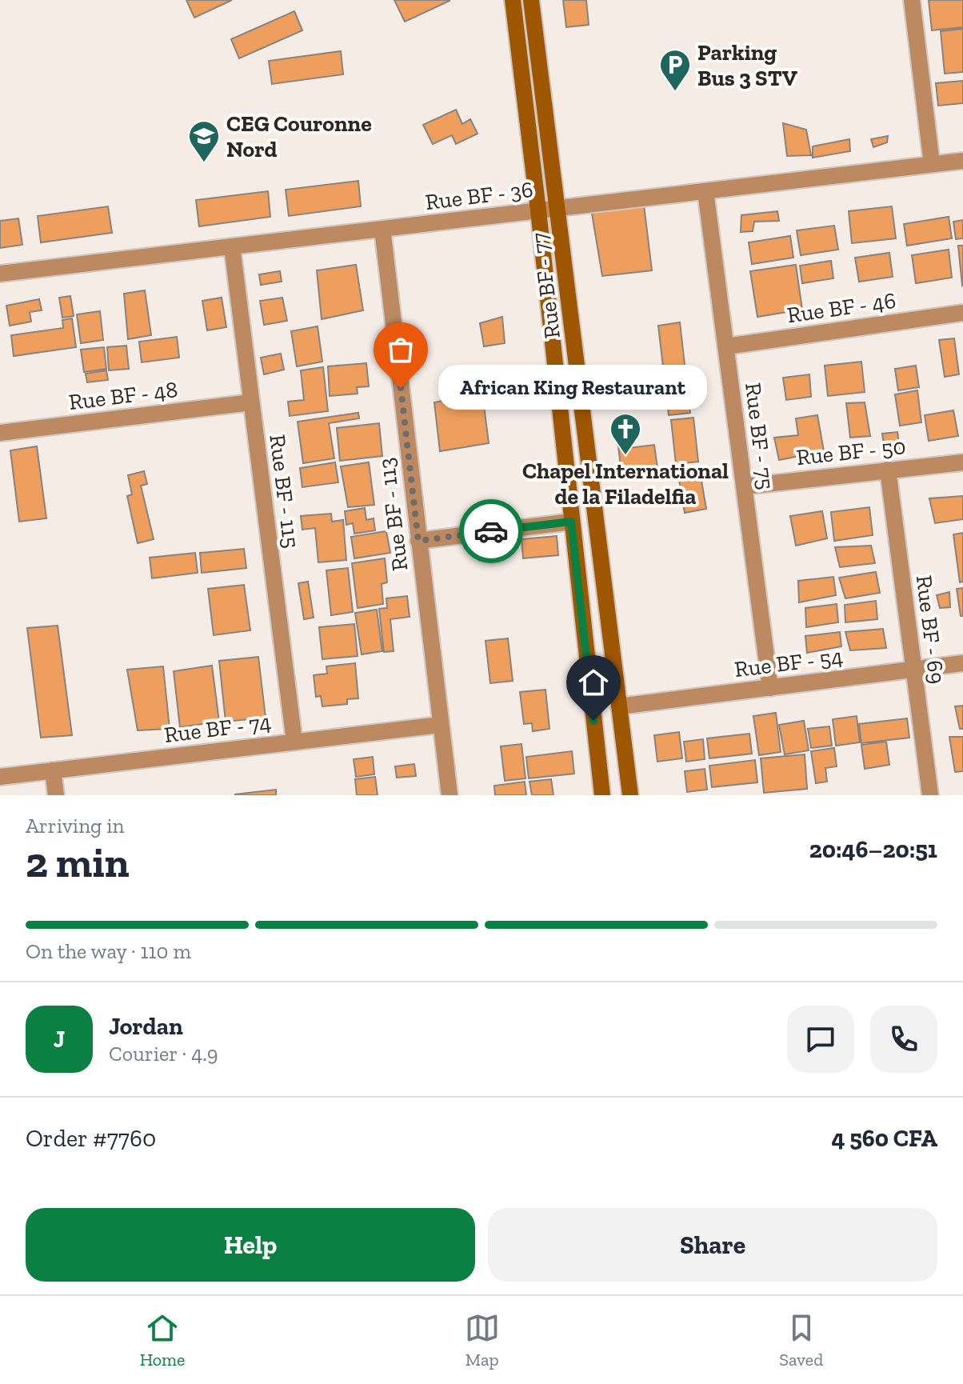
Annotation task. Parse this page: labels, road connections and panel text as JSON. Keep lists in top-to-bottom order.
{
  "streets": {
    "main road": ["Rue BF - 77"],
    "street": [
      "Rue BF - 36",
      "Rue BF - 46",
      "Rue BF - 48",
      "Rue BF - 75",
      "Rue BF - 50",
      "Rue BF - 115",
      "Rue BF - 113",
      "Rue BF - 69",
      "Rue BF - 54",
      "Rue BF - 74"
    ]
  },
  "crossings": [
    ["Rue BF - 36", "Rue BF - 77"],
    ["Rue BF - 36", "Rue BF - 75"],
    ["Rue BF - 36", "Rue BF - 115"],
    ["Rue BF - 36", "Rue BF - 113"],
    ["Rue BF - 77", "Rue BF - 54"],
    ["Rue BF - 46", "Rue BF - 75"],
    ["Rue BF - 48", "Rue BF - 115"],
    ["Rue BF - 75", "Rue BF - 50"],
    ["Rue BF - 75", "Rue BF - 54"],
    ["Rue BF - 50", "Rue BF - 69"],
    ["Rue BF - 115", "Rue BF - 74"],
    ["Rue BF - 113", "Rue BF - 74"],
    ["Rue BF - 69", "Rue BF - 54"]
  ],
  "places": {
    "parking": ["Parking Bus 3 STV"],
    "school or university": ["CEG Couronne Nord"],
    "other": ["African King Restaurant"],
    "church": ["Chapel International de la Filadelfia"]
  },
  "page": {
    "bubble": "African King Restaurant",
    "heading": ["2 min", "Arriving in", "20:46–20:51"],
    "panel": [
      "Jordan",
      "Courier · 4.9",
      "Order #7760",
      "4 560 CFA"
    ],
    "bar": "On the way · 110 m",
    "round": "J",
    "buttons": ["Help", "Share"],
    "tabs": ["Home", "Map", "Saved"]
  }
}
